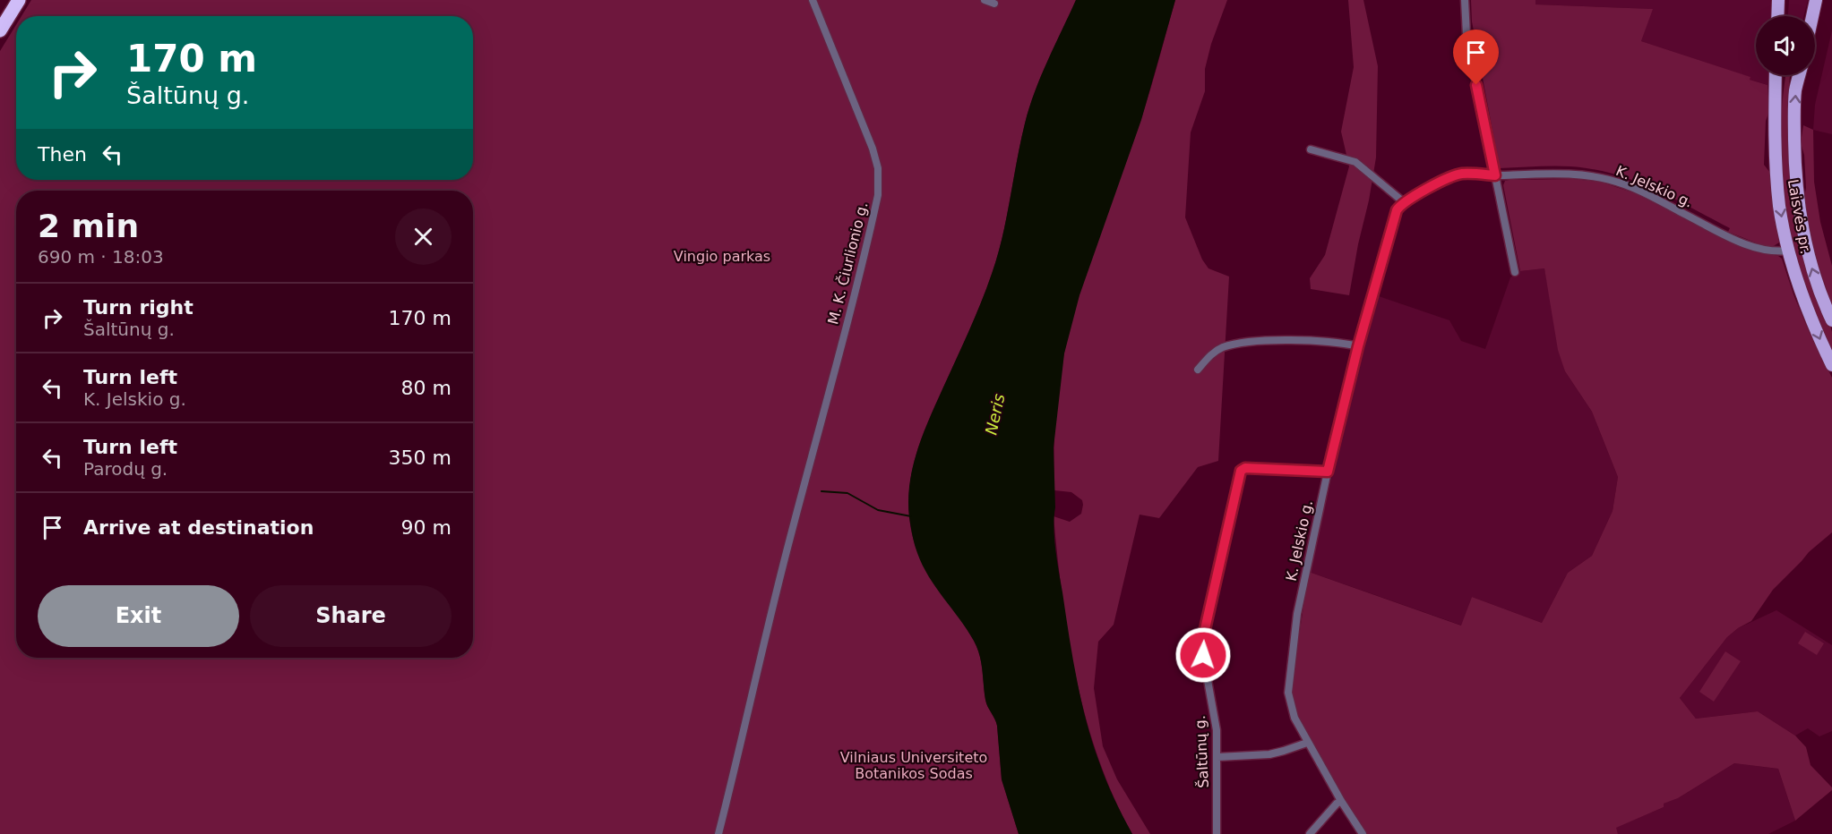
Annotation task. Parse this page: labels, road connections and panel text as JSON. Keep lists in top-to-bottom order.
{
  "streets": {
    "main road": ["Laisvės pr."],
    "street": ["K. Jelskio g.", "M. K. Čiurlionio g.", "Šaltūnų g."]
  },
  "crossings": [
    ["K. Jelskio g.", "Laisvės pr."],
    ["K. Jelskio g.", "Šaltūnų g."]
  ],
  "water": ["Neris"],
  "parks": ["Vingio parkas", "Vilniaus Universiteto Botanikos Sodas"],
  "page": {
    "turn": ["170 m", "Šaltūnų g."],
    "then": "Then",
    "heading": ["2 min", "690 m · 18:03"],
    "list": [
      {
        "name": "Turn right",
        "note": "Šaltūnų g.",
        "value": "170 m"
      },
      {
        "name": "Turn left",
        "note": "K. Jelskio g.",
        "value": "80 m"
      },
      {
        "name": "Turn left",
        "note": "Parodų g.",
        "value": "350 m"
      },
      {
        "name": "Arrive at destination",
        "value": "90 m"
      }
    ],
    "buttons": ["Exit", "Share"]
  }
}
